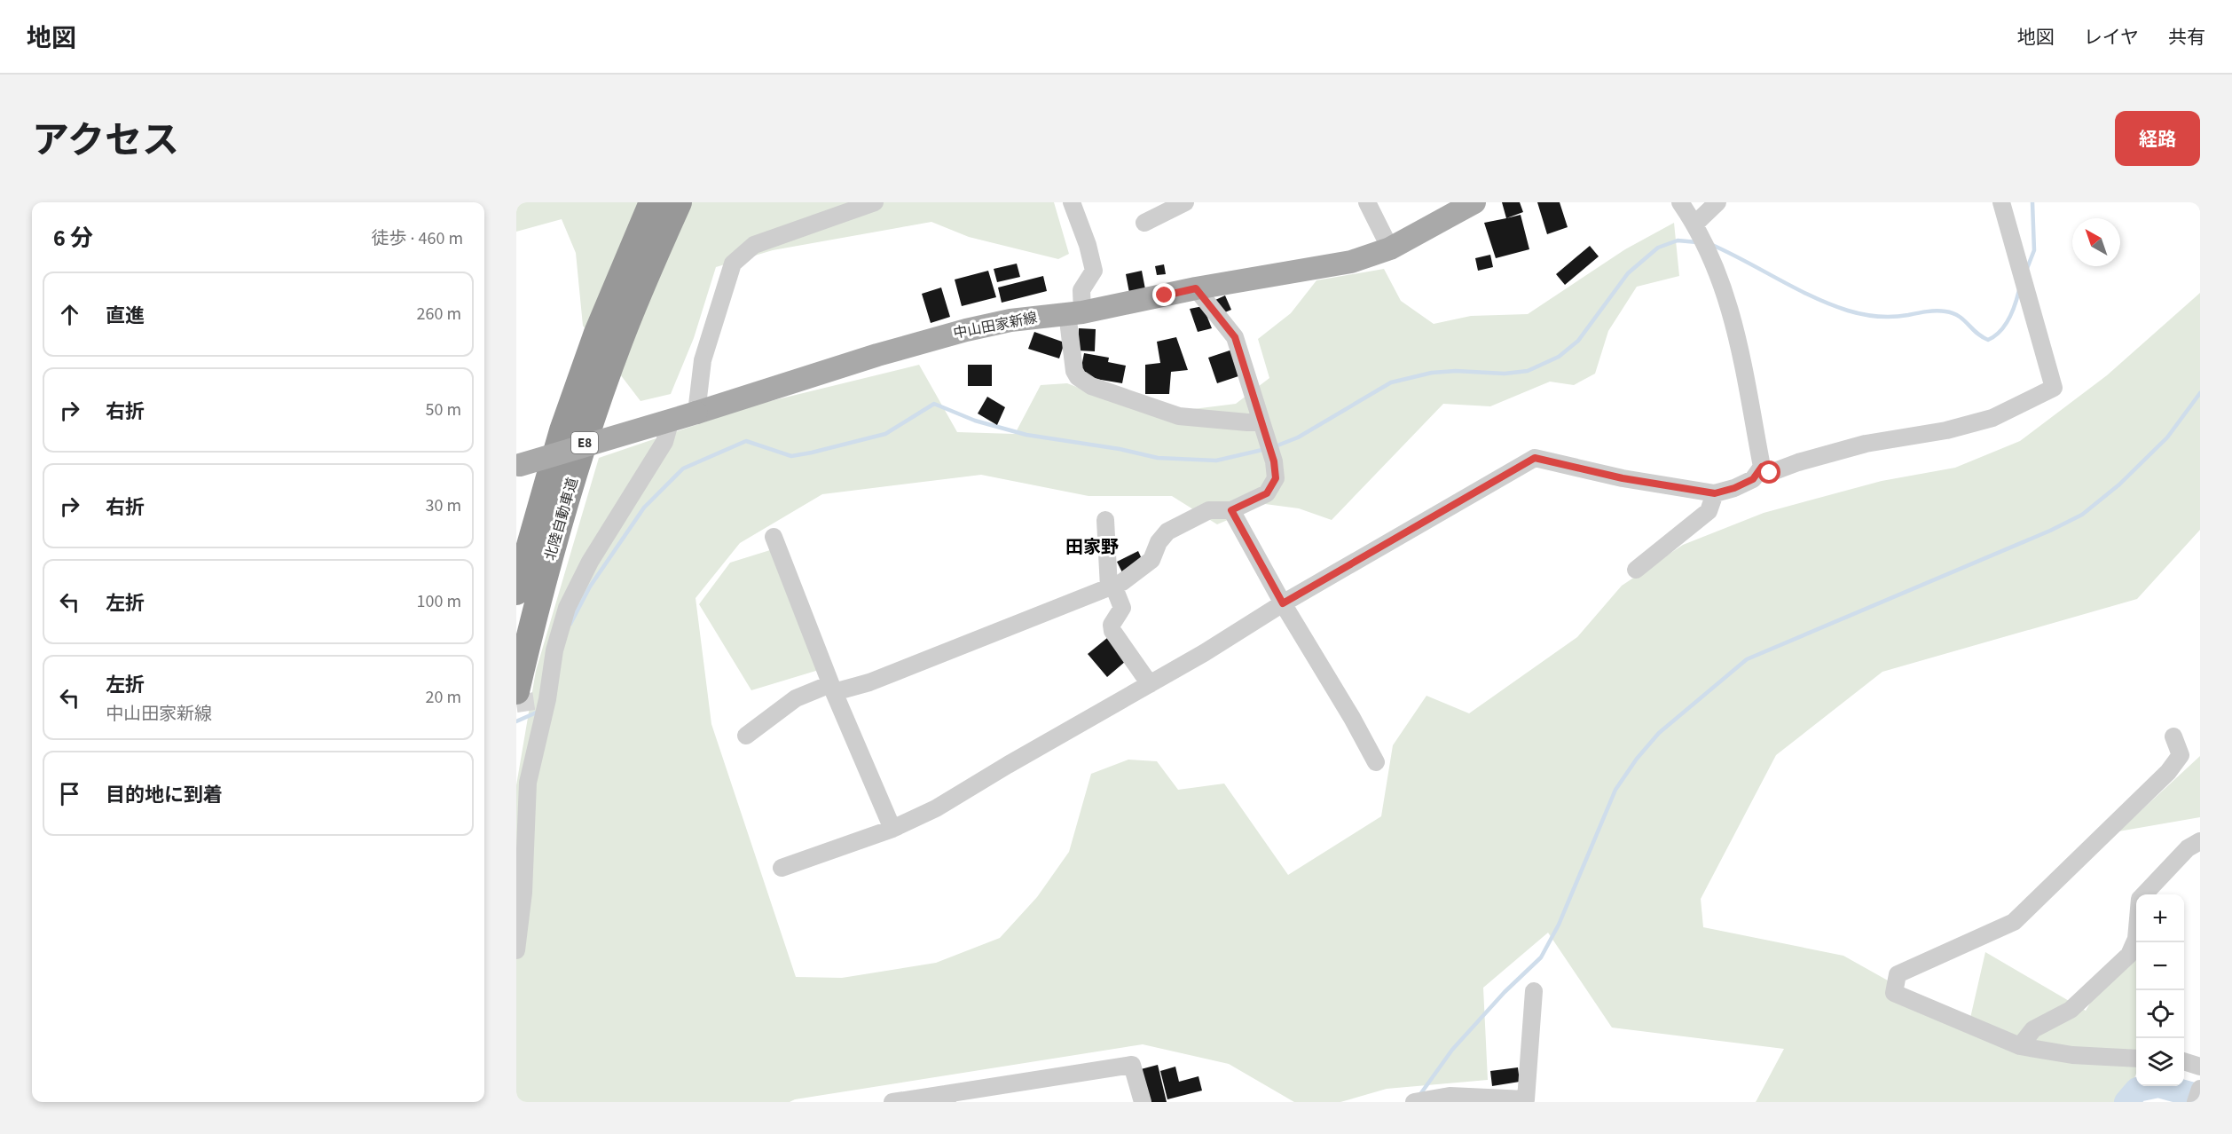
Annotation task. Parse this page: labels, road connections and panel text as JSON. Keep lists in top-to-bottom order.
{
  "streets": {
    "highway": ["E8", "北陸自動車道"],
    "main road": ["中山田家新線"]
  },
  "districts": ["田家野"],
  "north": "top left",
  "page": {
    "header": "地図",
    "nav": ["地図", "レイヤ", "共有"],
    "title": "アクセス",
    "buttons": "経路",
    "heading": ["6 分", "徒歩 · 460 m"],
    "list": [
      ["直進", "260 m"],
      ["右折", "50 m"],
      ["右折", "30 m"],
      ["左折", "100 m"],
      ["左折", "中山田家新線", "20 m"],
      "目的地に到着"
    ],
    "map_buttons": ["+", "−"]
  }
}
